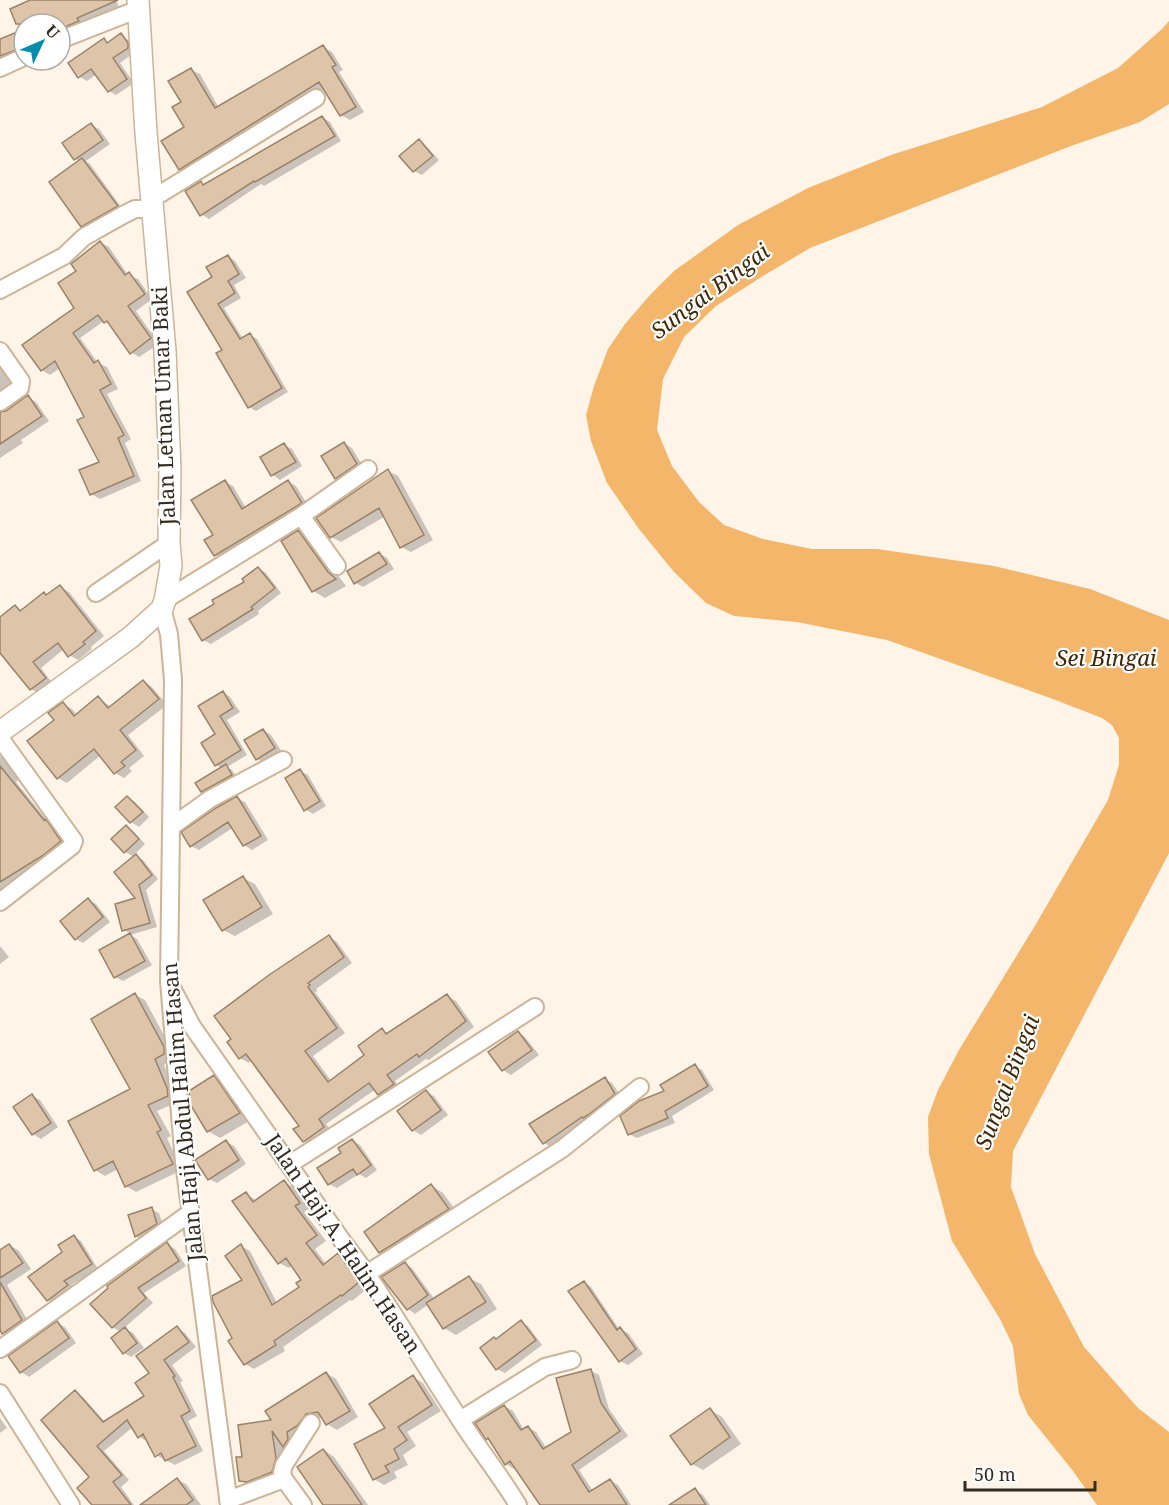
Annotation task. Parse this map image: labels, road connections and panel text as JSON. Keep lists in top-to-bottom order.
{
  "streets": {
    "street": ["Jalan Letnan Umar Baki", "Jalan Haji Abdul Halim Hasan", "Jalan Haji A. Halim Hasan"]
  },
  "crossings": [
    ["Jalan Letnan Umar Baki", "Jalan Haji Abdul Halim Hasan"],
    ["Jalan Haji Abdul Halim Hasan", "Jalan Haji A. Halim Hasan"]
  ],
  "water": ["Sungai Bingai", "Sei Bingai"],
  "scale_bar": "50 m",
  "north": "top right"
}
